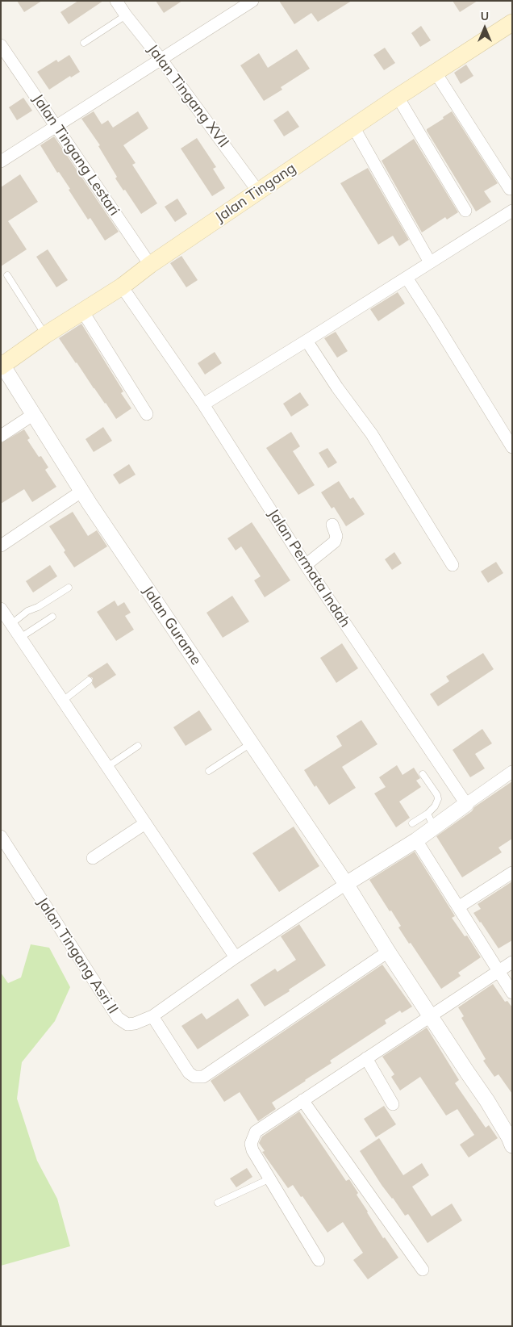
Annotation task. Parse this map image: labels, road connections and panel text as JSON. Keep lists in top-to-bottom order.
{
  "streets": {
    "main road": ["Jalan Tingang"],
    "street": [
      "Jalan Tingang XVII",
      "Jalan Tingang Lestari",
      "Jalan Permata Indah",
      "Jalan Gurame",
      "Jalan Tingang Asri II"
    ]
  },
  "crossings": [
    ["Jalan Tingang XVII", "Jalan Tingang"],
    ["Jalan Tingang Lestari", "Jalan Tingang"],
    ["Jalan Tingang", "Jalan Permata Indah"],
    ["Jalan Tingang", "Jalan Gurame"],
    ["Jalan Gurame", "Jalan Tingang Asri II"]
  ],
  "north": "top"
}
